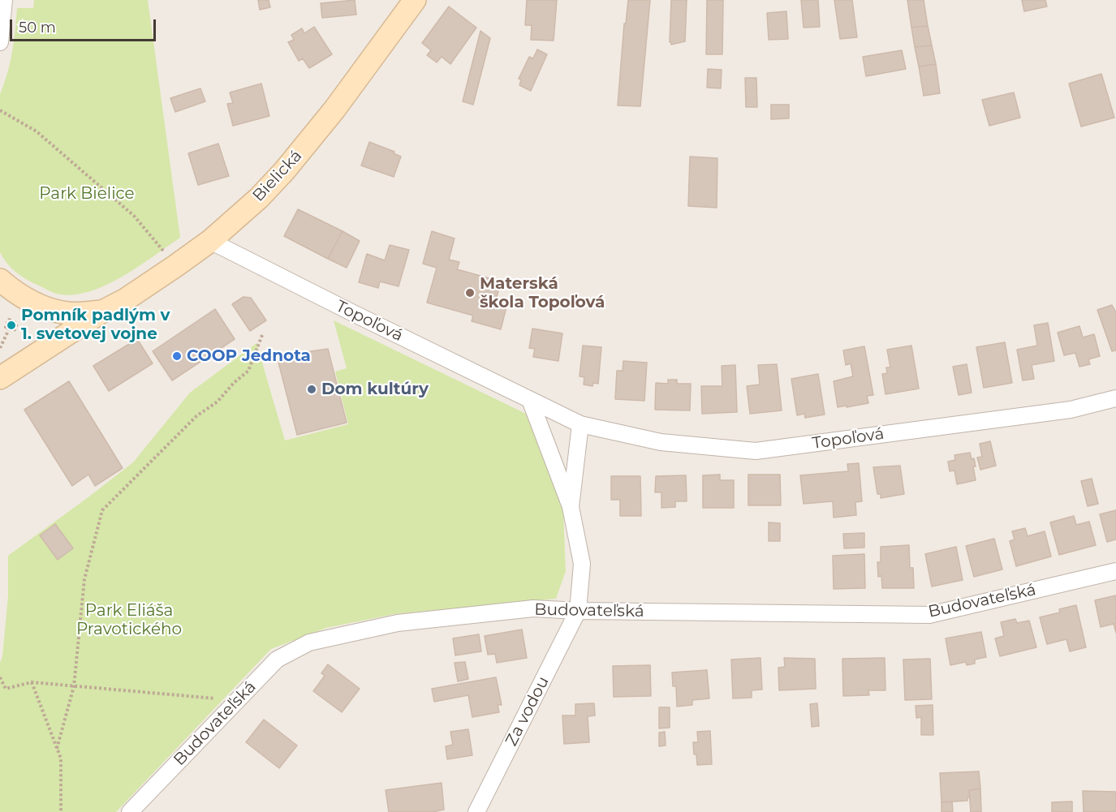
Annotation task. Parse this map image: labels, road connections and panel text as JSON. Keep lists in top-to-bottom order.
{
  "streets": {
    "main road": ["Bielická"],
    "street": ["Topoľová", "Budovateľská", "Za vodou"]
  },
  "crossings": [
    ["Bielická", "Topoľová"],
    ["Budovateľská", "Za vodou"]
  ],
  "parks": ["Park Bielice", "Park Eliáša Pravotického"],
  "places": [
    "Materská škola Topoľová",
    "Pomník padlým v 1. svetovej vojne",
    "COOP Jednota",
    "Dom kultúry"
  ],
  "scale_bar": "50 m"
}
